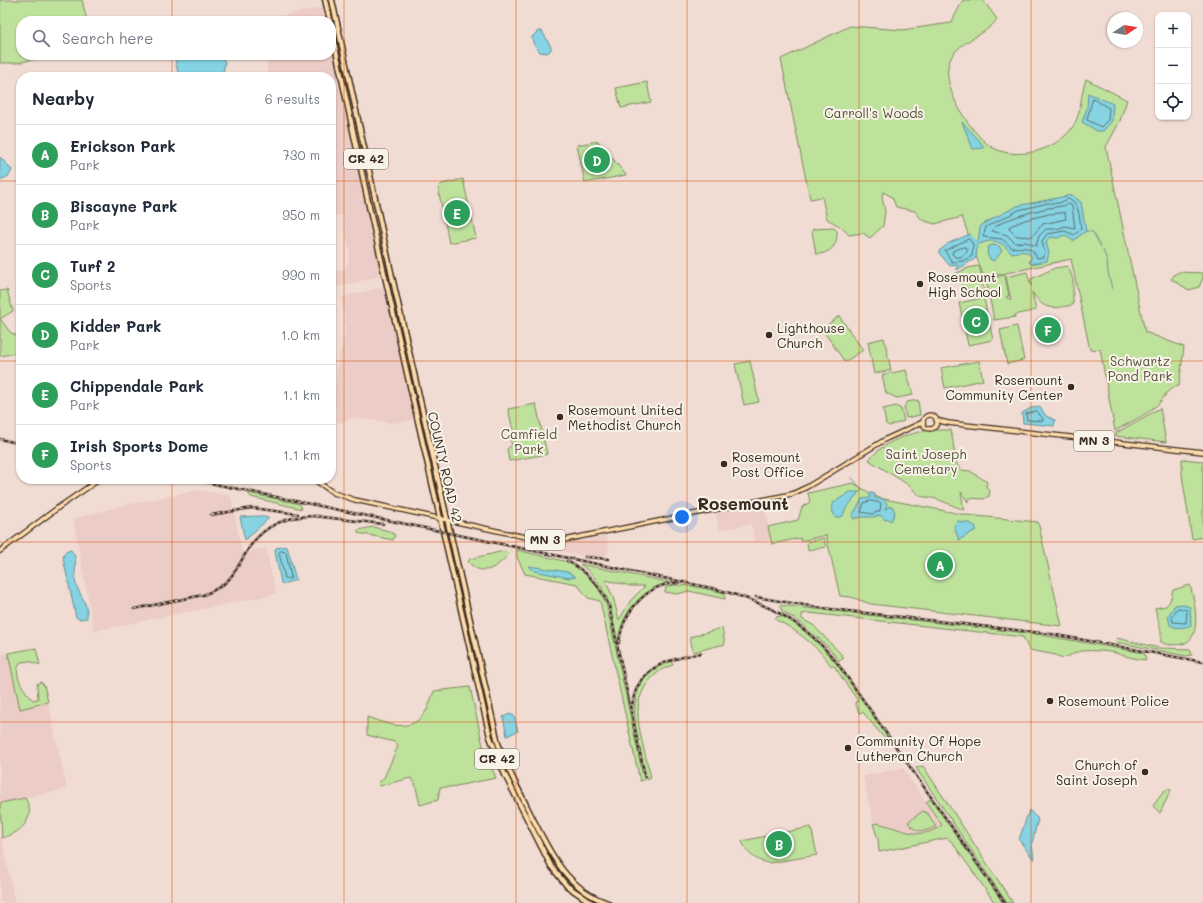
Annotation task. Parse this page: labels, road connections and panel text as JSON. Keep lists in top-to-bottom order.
{
  "streets": {
    "highway": ["CR 42", "COUNTY ROAD 42"],
    "main road": ["MN 3"]
  },
  "crossings": [
    ["MN 3", "COUNTY ROAD 42"]
  ],
  "districts": ["Rosemount"],
  "parks": [
    "Carroll's Woods",
    "Schwartz Pond Park",
    "Camfield Park",
    "Saint Joseph Cemetary"
  ],
  "places": [
    "Rosemount High School",
    "Lighthouse Church",
    "Rosemount Community Center",
    "Rosemount United Methodist Church",
    "Rosemount Post Office",
    "Rosemount Police",
    "Community Of Hope Lutheran Church",
    "Church of Saint Joseph"
  ],
  "north": "right",
  "page": {
    "map_buttons": ["+", "−"],
    "search": "Search here",
    "heading": ["Nearby", "6 results"],
    "list": [
      {
        "mark": "A",
        "name": "Erickson Park",
        "note": "Park",
        "value": "730 m"
      },
      {
        "mark": "B",
        "name": "Biscayne Park",
        "note": "Park",
        "value": "950 m"
      },
      {
        "mark": "C",
        "name": "Turf 2",
        "note": "Sports",
        "value": "990 m"
      },
      {
        "mark": "D",
        "name": "Kidder Park",
        "note": "Park",
        "value": "1.0 km"
      },
      {
        "mark": "E",
        "name": "Chippendale Park",
        "note": "Park",
        "value": "1.1 km"
      },
      {
        "mark": "F",
        "name": "Irish Sports Dome",
        "note": "Sports",
        "value": "1.1 km"
      }
    ],
    "pins": [
      "D",
      "E",
      "C",
      "F",
      "A",
      "B"
    ]
  }
}
